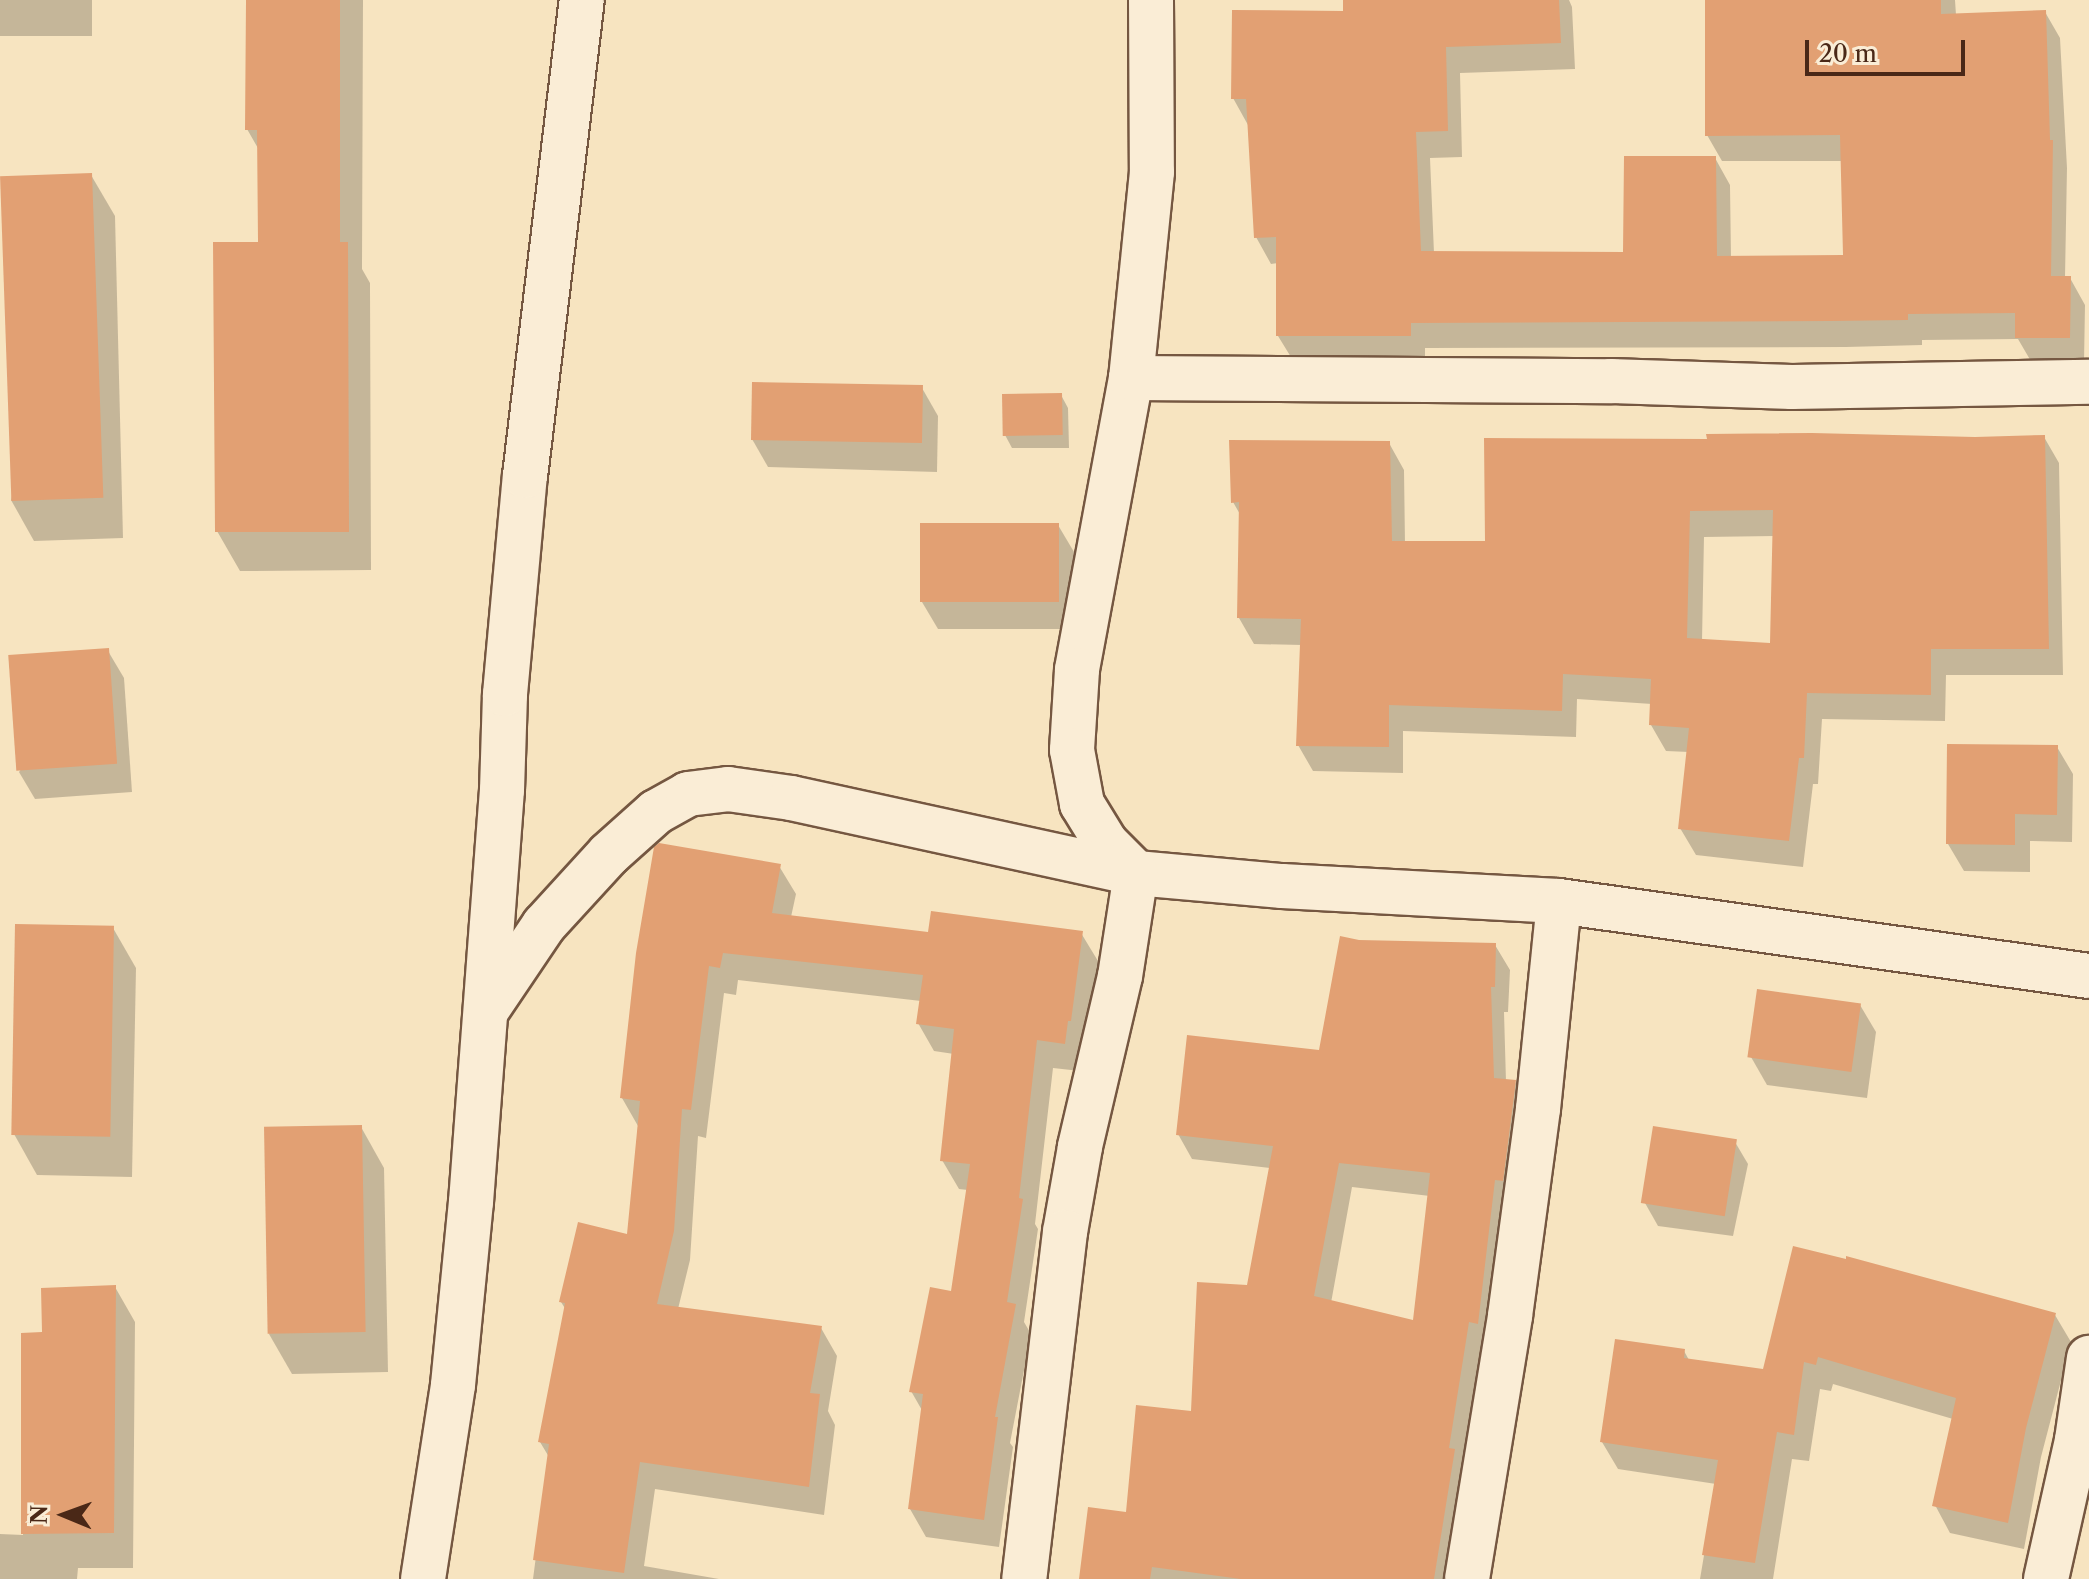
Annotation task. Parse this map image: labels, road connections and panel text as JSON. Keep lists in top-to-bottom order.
{
  "scale_bar": "20 m",
  "north": "left"
}
